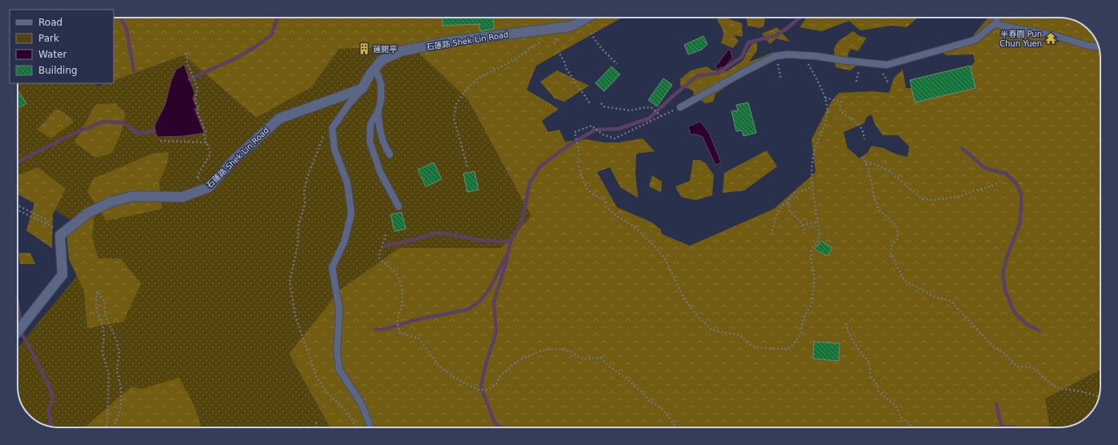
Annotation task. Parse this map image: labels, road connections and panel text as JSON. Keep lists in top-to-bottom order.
{
  "streets": {
    "street": ["石蓮路 Shek Lin Road"]
  },
  "places": {
    "temple": ["半春園 Pun Chun Yuen"],
    "building": ["蓮開亭"]
  },
  "legend": [
    "Road",
    "Park",
    "Water",
    "Building"
  ]
}
